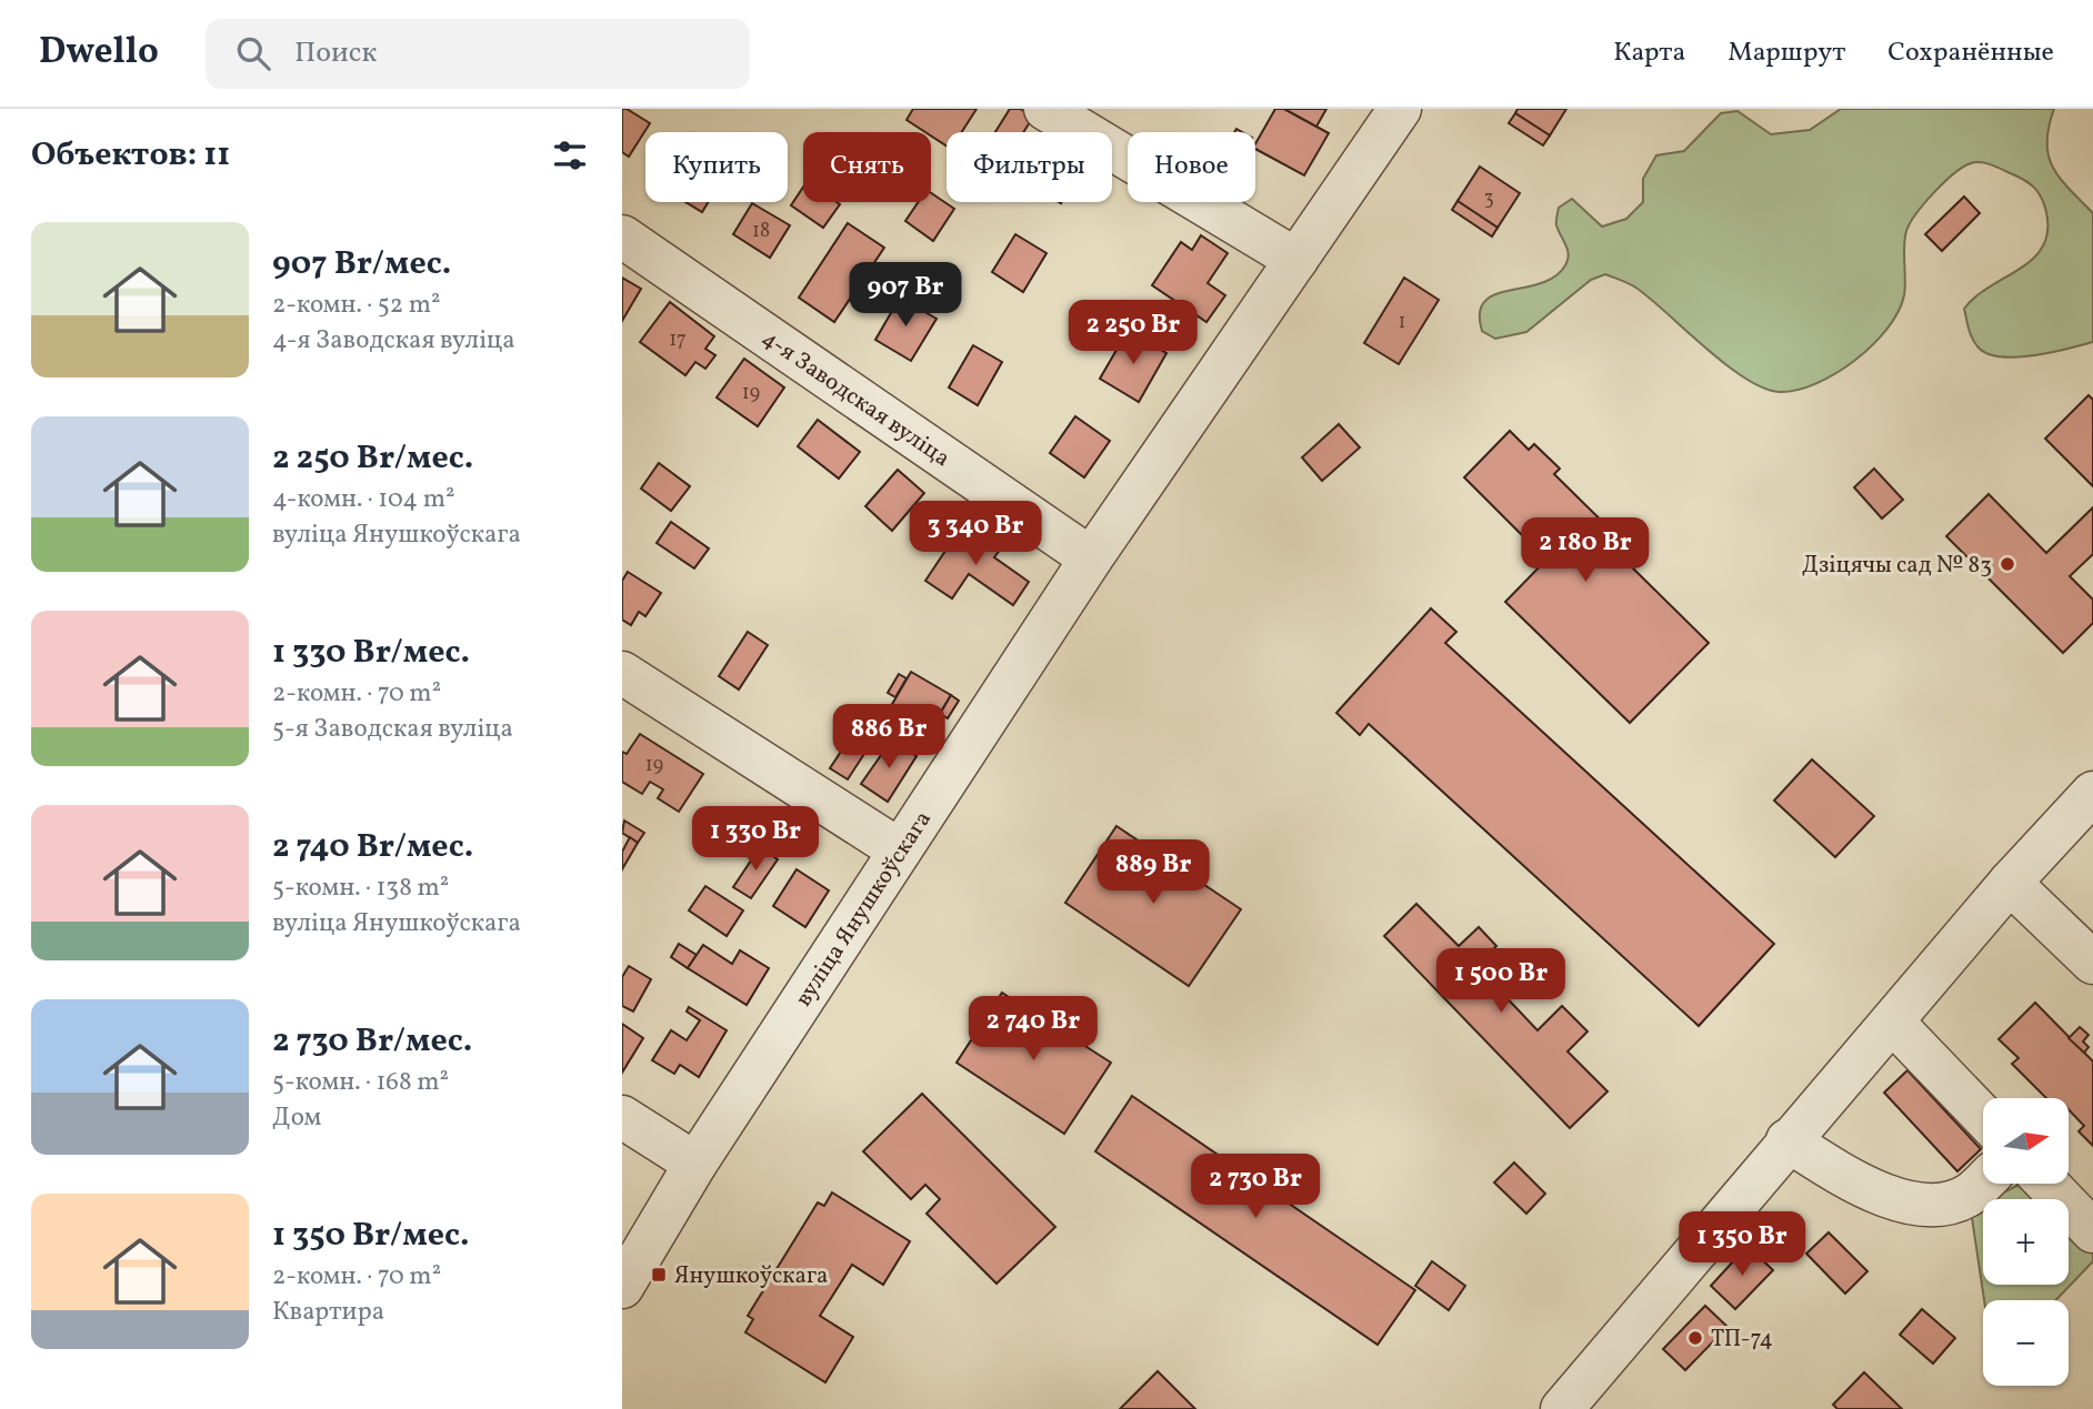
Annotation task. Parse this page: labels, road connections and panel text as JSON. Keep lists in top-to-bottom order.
{
  "streets": {
    "street": ["4-я Заводская вуліца", "вуліца Янушкоўскага"]
  },
  "crossings": [
    ["4-я Заводская вуліца", "вуліца Янушкоўскага"]
  ],
  "places": {
    "other": ["Дзіцячы сад № 83", "ТП-74"],
    "transit": ["Янушкоўскага"]
  },
  "house_numbers": [
    "3",
    "18",
    "1",
    "17",
    "19",
    "19"
  ],
  "north": "right",
  "page": {
    "header": "Dwello",
    "search": "Поиск",
    "nav": ["Карта", "Маршрут", "Сохранённые"],
    "heading": "Объектов: 11",
    "chip": [
      "Купить",
      "Снять",
      "Фильтры",
      "Новое"
    ],
    "list": [
      {
        "name": "907 Br/мес.",
        "note": "2-комн. · 52 m² · 4-я Заводская вуліца"
      },
      {
        "name": "2 250 Br/мес.",
        "note": "4-комн. · 104 m² · вуліца Янушкоўскага"
      },
      {
        "name": "1 330 Br/мес.",
        "note": "2-комн. · 70 m² · 5-я Заводская вуліца"
      },
      {
        "name": "2 740 Br/мес.",
        "note": "5-комн. · 138 m² · вуліца Янушкоўскага"
      },
      {
        "name": "2 730 Br/мес.",
        "note": "5-комн. · 168 m² · Дом"
      },
      {
        "name": "1 350 Br/мес.",
        "note": "2-комн. · 70 m² · Квартира"
      }
    ],
    "price": [
      "907 Br",
      "2 250 Br",
      "3 340 Br",
      "2 180 Br",
      "886 Br",
      "1 330 Br",
      "889 Br",
      "1 500 Br",
      "2 740 Br",
      "2 730 Br",
      "1 350 Br"
    ],
    "map_buttons": ["+", "−"]
  }
}
